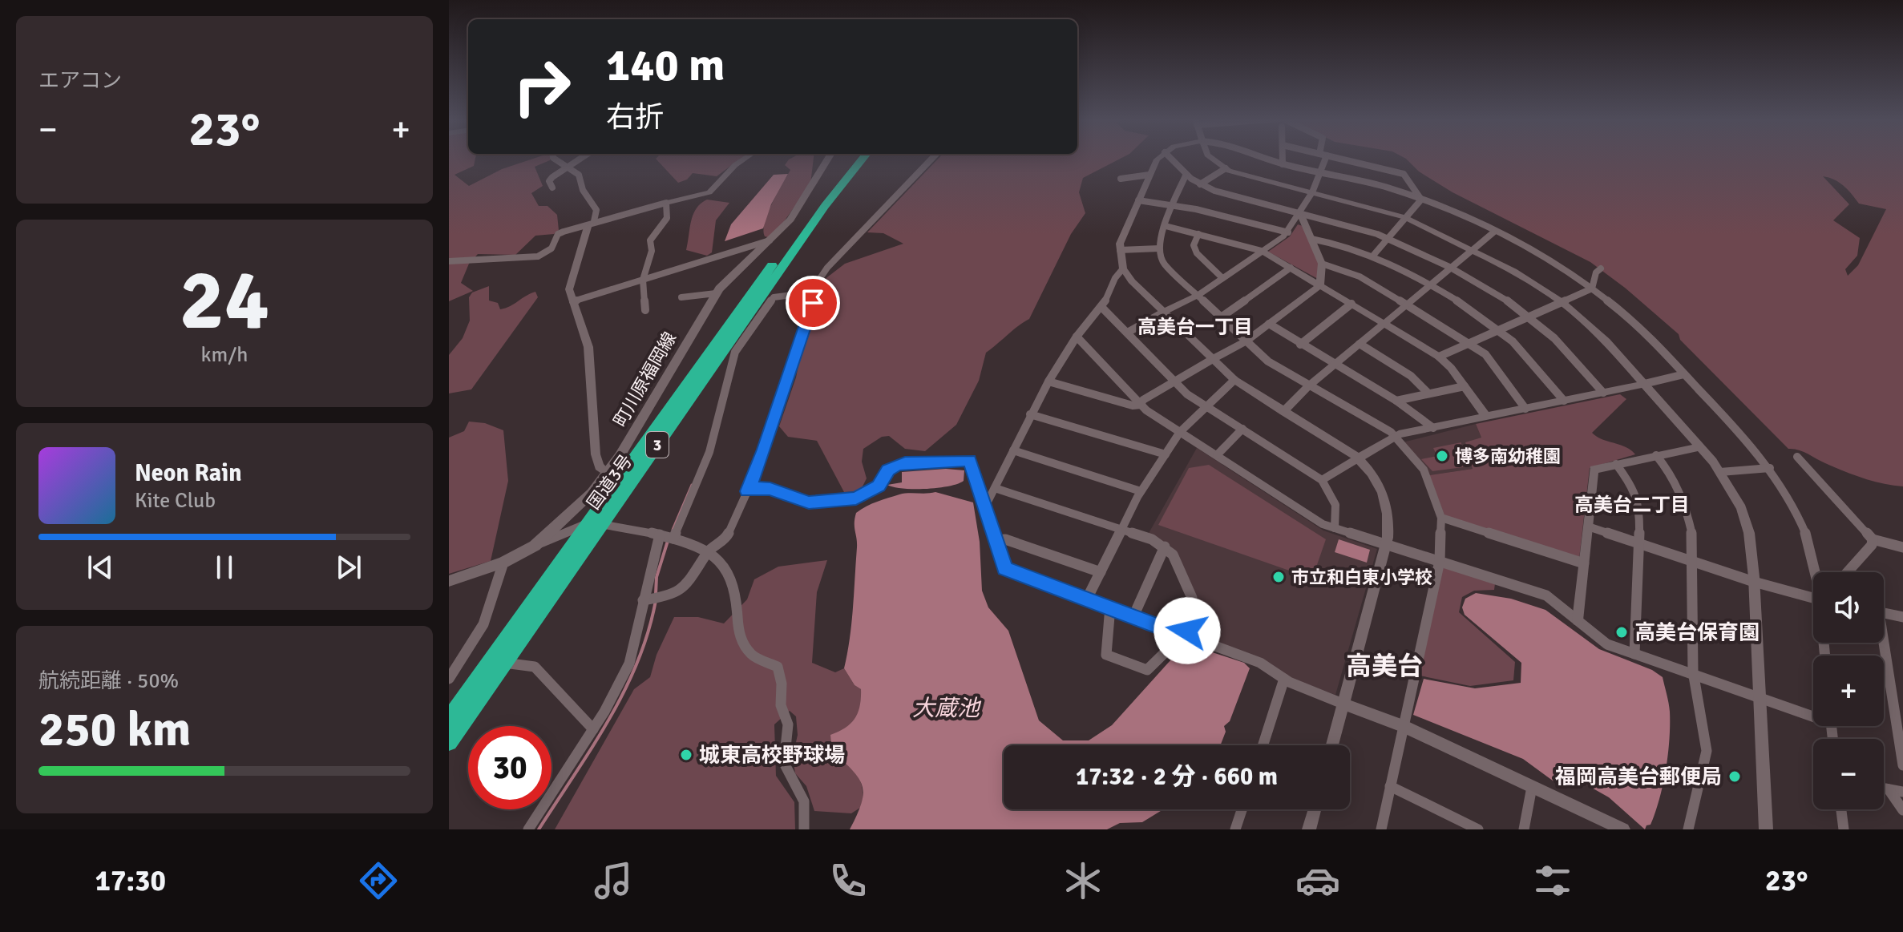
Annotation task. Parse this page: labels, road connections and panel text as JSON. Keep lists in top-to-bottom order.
{
  "streets": {
    "highway": ["3", "国道3号"],
    "main road": ["町川原福岡線"]
  },
  "districts": ["高美台一丁目", "高美台二丁目", "高美台"],
  "water": ["大蔵池"],
  "places": [
    "博多南幼稚園",
    "市立和白東小学校",
    "高美台保育園",
    "城東高校野球場",
    "福岡高美台郵便局"
  ],
  "page": {
    "tile": [
      "エアコン",
      ["24", "km/h"],
      ["航続距離 · 50%", "250 km"]
    ],
    "turn": ["140 m", "右折"],
    "heat": ["−", "23°", "+"],
    "song": ["Neon Rain", "Kite Club"],
    "map_buttons": ["+", "−"],
    "limit": "30",
    "trip": "17:32 · 2 分 · 660 m",
    "tabs": ["17:30", "23°"]
  }
}
